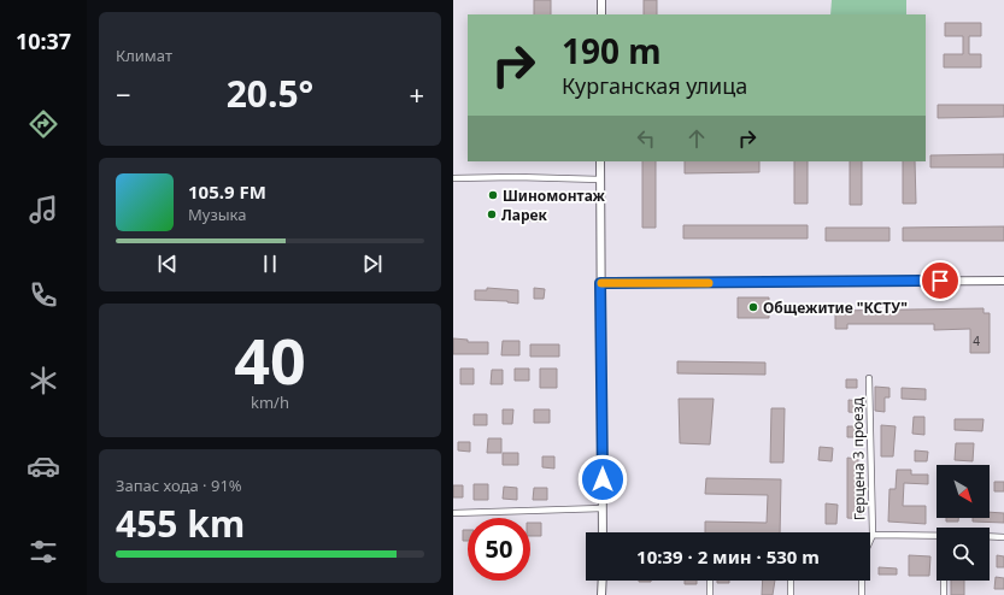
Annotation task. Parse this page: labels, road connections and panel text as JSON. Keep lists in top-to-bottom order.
{
  "streets": {
    "street": ["Герцена 3 проезд"]
  },
  "places": ["Шиномонтаж", "Ларек", "Общежитие \"КСТУ\""],
  "house_numbers": ["4"],
  "north": "bottom right",
  "page": {
    "tabs": "10:37",
    "tile": [
      "Климат",
      ["40", "km/h"],
      ["Запас хода · 91%", "455 km"]
    ],
    "turn": ["190 m", "Курганская улица"],
    "heat": ["−", "20.5°", "+"],
    "song": ["105.9 FM", "Музыка"],
    "limit": "50",
    "trip": "10:39 · 2 мин · 530 m"
  }
}
